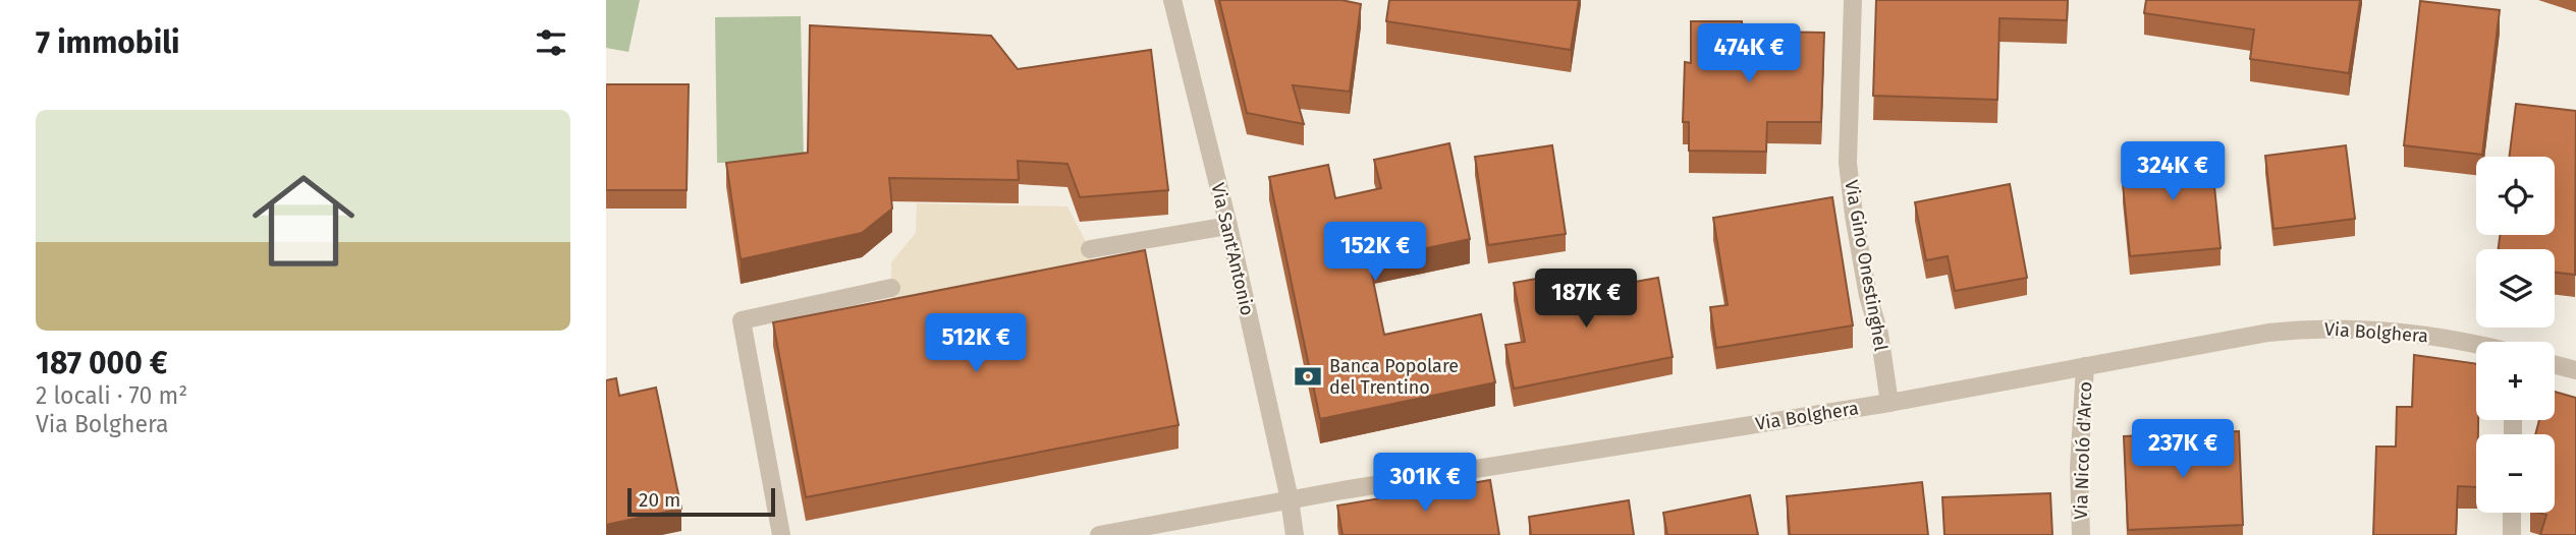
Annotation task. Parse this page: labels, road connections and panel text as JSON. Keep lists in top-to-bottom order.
{
  "streets": {
    "street": [
      "Via Sant'Antonio",
      "Via Gino Onestinghel",
      "Via Bolghera",
      "Via Nicoló d'Arco"
    ]
  },
  "crossings": [
    ["Via Sant'Antonio", "Via Bolghera"],
    ["Via Gino Onestinghel", "Via Bolghera"],
    ["Via Bolghera", "Via Nicoló d'Arco"]
  ],
  "places": {
    "bank": ["Banca Popolare del Trentino"]
  },
  "scale_bar": "20 m",
  "page": {
    "heading": "7 immobili",
    "price": [
      "474K €",
      "324K €",
      "152K €",
      "187K €",
      "512K €",
      "237K €",
      "301K €"
    ],
    "list": [
      {
        "name": "187 000 €",
        "note": "2 locali · 70 m² · Via Bolghera"
      }
    ],
    "map_buttons": ["+", "−"],
    "scale": "20 m"
  }
}
